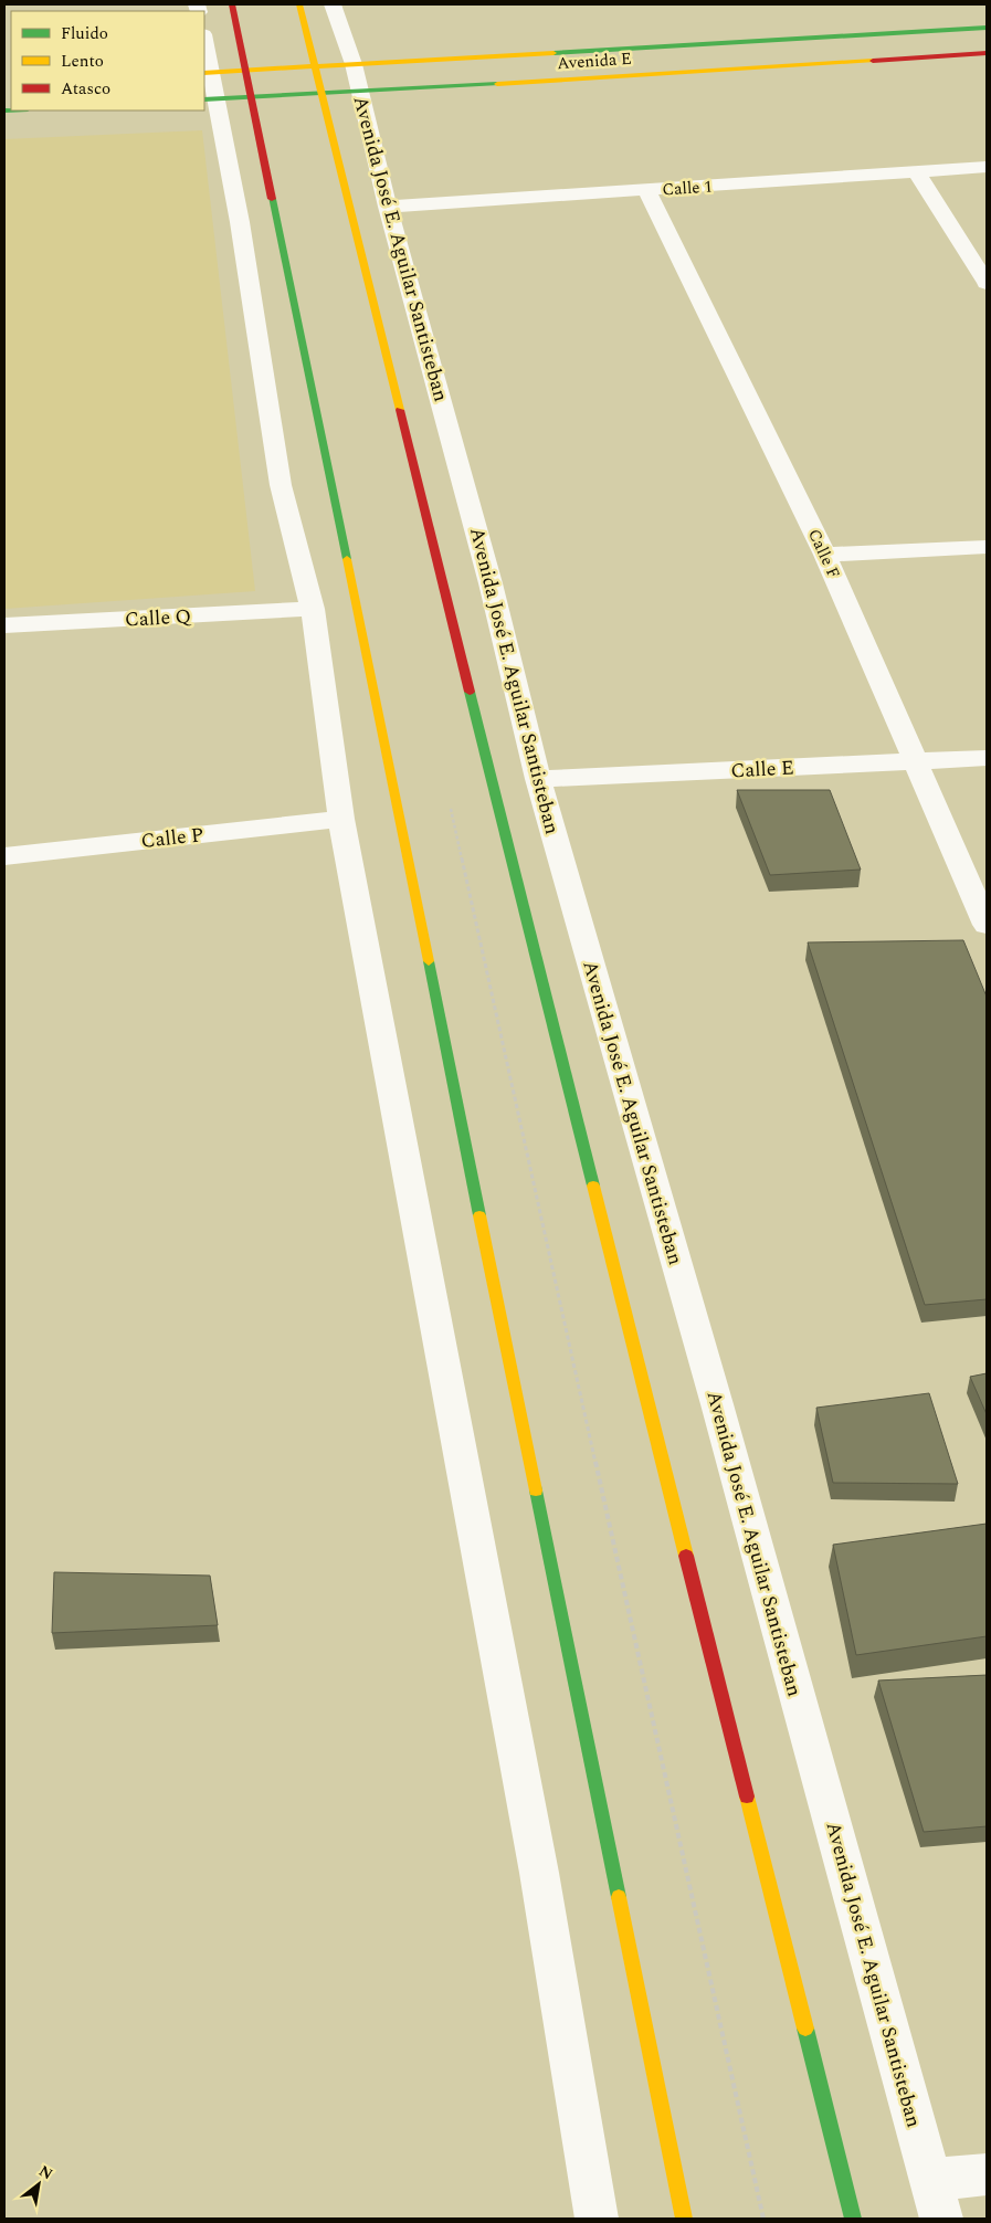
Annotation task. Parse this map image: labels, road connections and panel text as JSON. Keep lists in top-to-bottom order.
{
  "streets": {
    "main road": ["Avenida E", "Avenida José E. Aguilar Santisteban"],
    "street": [
      "Calle 1",
      "Calle F",
      "Calle Q",
      "Calle E",
      "Calle P"
    ]
  },
  "crossings": [
    ["Avenida E", "Avenida José E. Aguilar Santisteban"],
    ["Calle 1", "Avenida José E. Aguilar Santisteban"],
    ["Calle 1", "Calle F"],
    ["Avenida José E. Aguilar Santisteban", "Calle E"],
    ["Calle F", "Calle E"]
  ],
  "legend": ["Fluido", "Lento", "Atasco"],
  "north": "top right"
}
